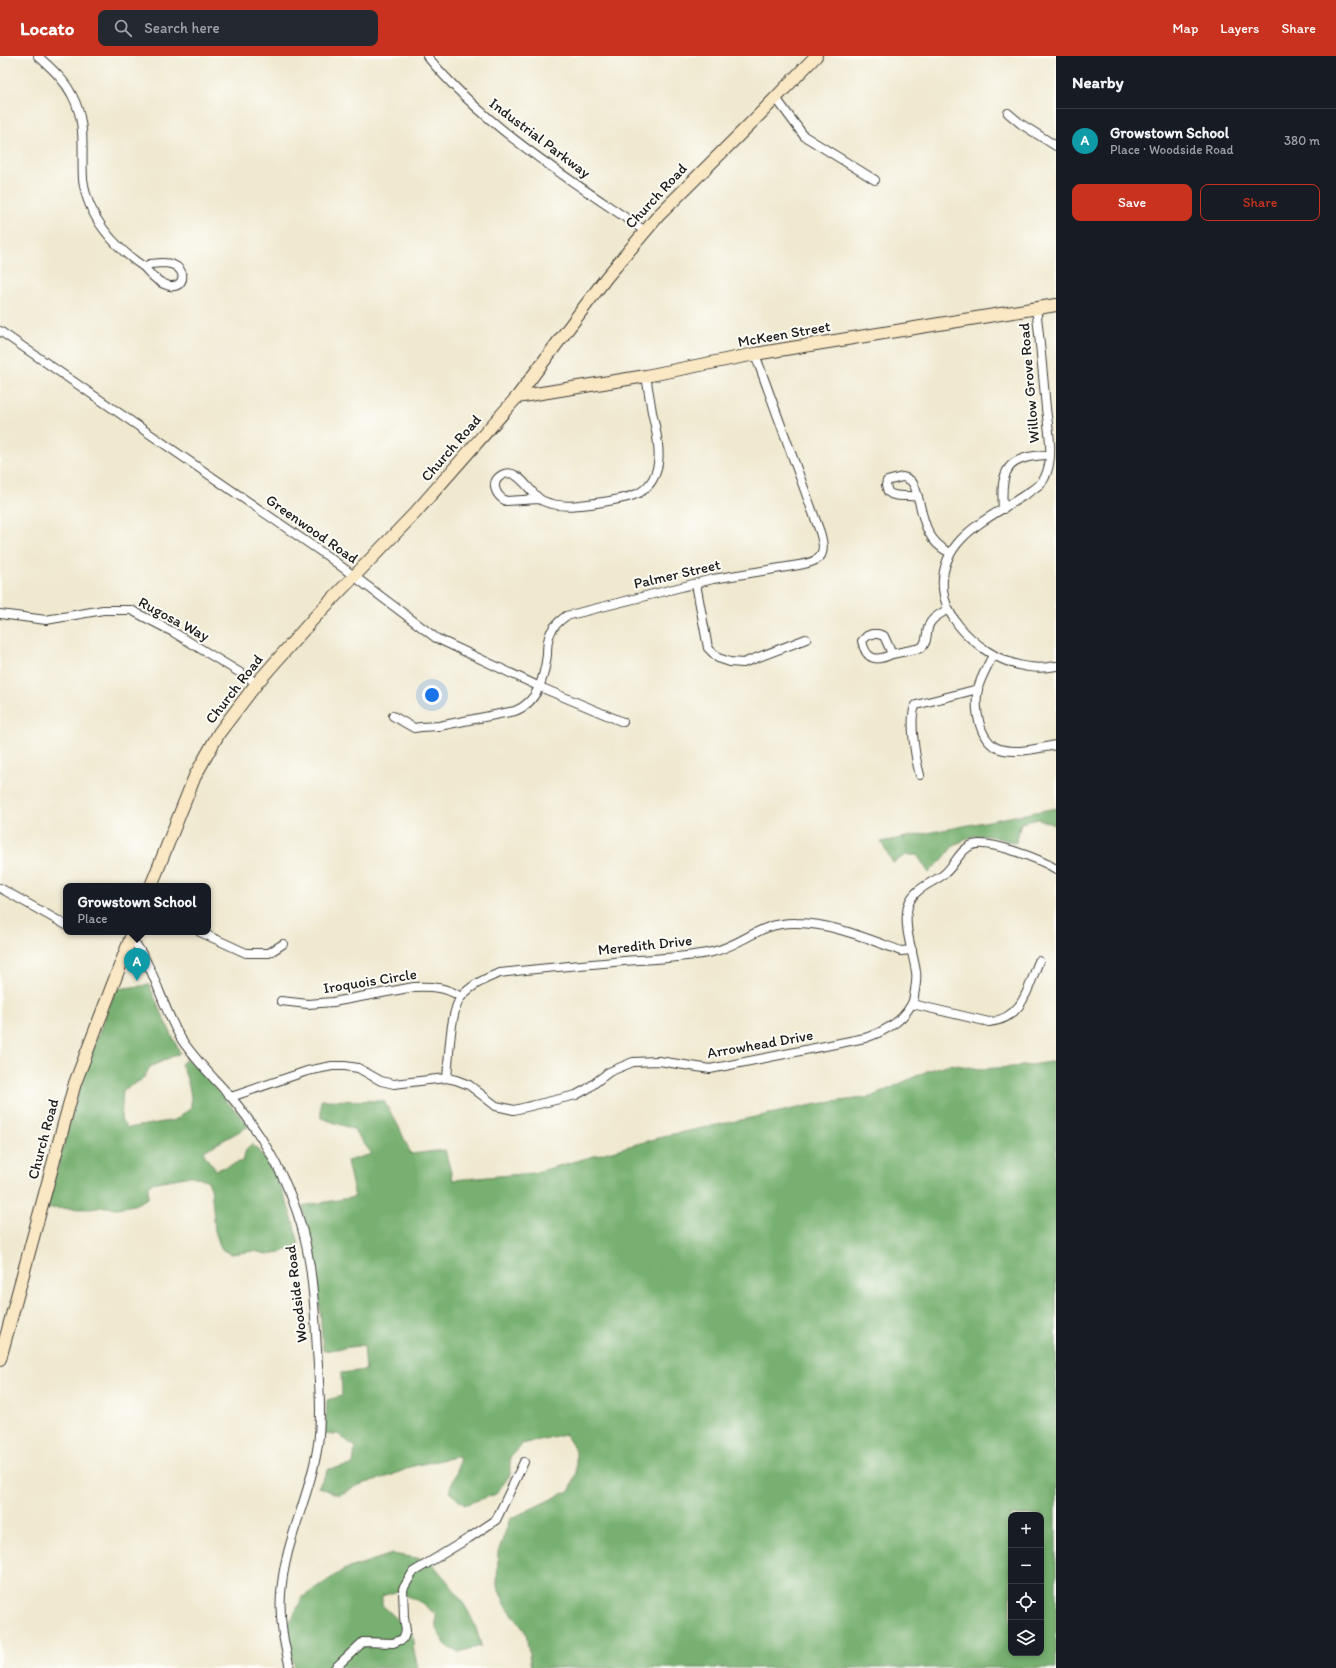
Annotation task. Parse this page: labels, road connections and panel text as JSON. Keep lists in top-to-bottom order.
{
  "streets": {
    "street": [
      "Industrial Parkway",
      "Church Road",
      "McKeen Street",
      "Willow Grove Road",
      "Greenwood Road",
      "Palmer Street",
      "Rugosa Way",
      "Meredith Drive",
      "Iroquois Circle",
      "Arrowhead Drive",
      "Woodside Road"
    ]
  },
  "crossings": [
    ["Industrial Parkway", "Church Road"],
    ["Church Road", "McKeen Street"],
    ["Church Road", "Greenwood Road"],
    ["Church Road", "Rugosa Way"],
    ["McKeen Street", "Willow Grove Road"],
    ["McKeen Street", "Palmer Street"],
    ["Greenwood Road", "Palmer Street"],
    ["Meredith Drive", "Iroquois Circle"],
    ["Arrowhead Drive", "Woodside Road"]
  ],
  "page": {
    "header": "Locato",
    "search": "Search here",
    "nav": ["Map", "Layers", "Share"],
    "heading": "Nearby",
    "list": [
      {
        "mark": "A",
        "name": "Growstown School",
        "note": "Place · Woodside Road",
        "value": "380 m"
      }
    ],
    "buttons": ["Save", "Share"],
    "popup": ["Growstown School", "Place"],
    "pins": "A",
    "map_buttons": ["+", "−"]
  }
}
